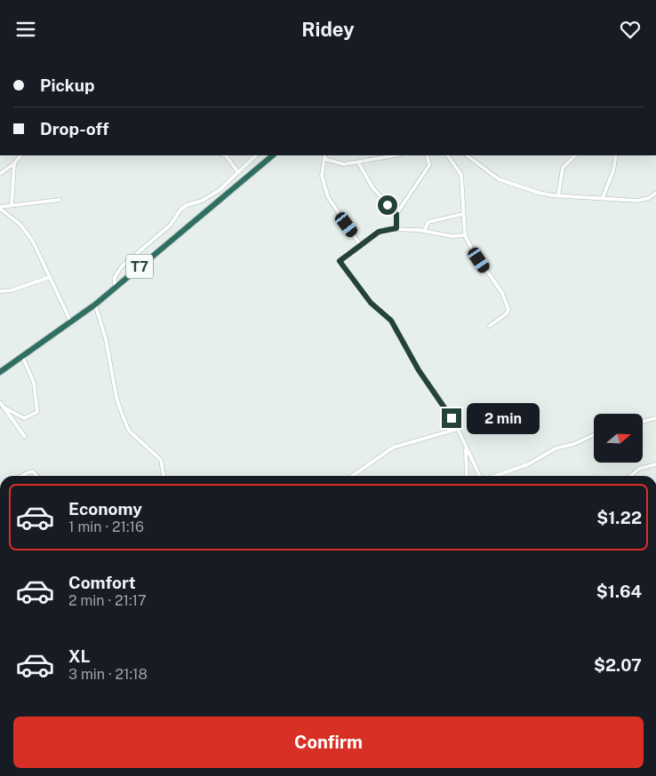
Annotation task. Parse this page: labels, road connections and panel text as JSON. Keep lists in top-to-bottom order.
{
  "streets": {
    "highway": ["T7"]
  },
  "north": "right",
  "page": {
    "header": "Ridey",
    "banner": ["Pickup", "Drop-off"],
    "bubble": "2 min",
    "list": [
      {
        "name": "Economy",
        "note": "1 min · 21:16",
        "value": "$1.22"
      },
      {
        "name": "Comfort",
        "note": "2 min · 21:17",
        "value": "$1.64"
      },
      {
        "name": "XL",
        "note": "3 min · 21:18",
        "value": "$2.07"
      }
    ],
    "buttons": "Confirm"
  }
}
